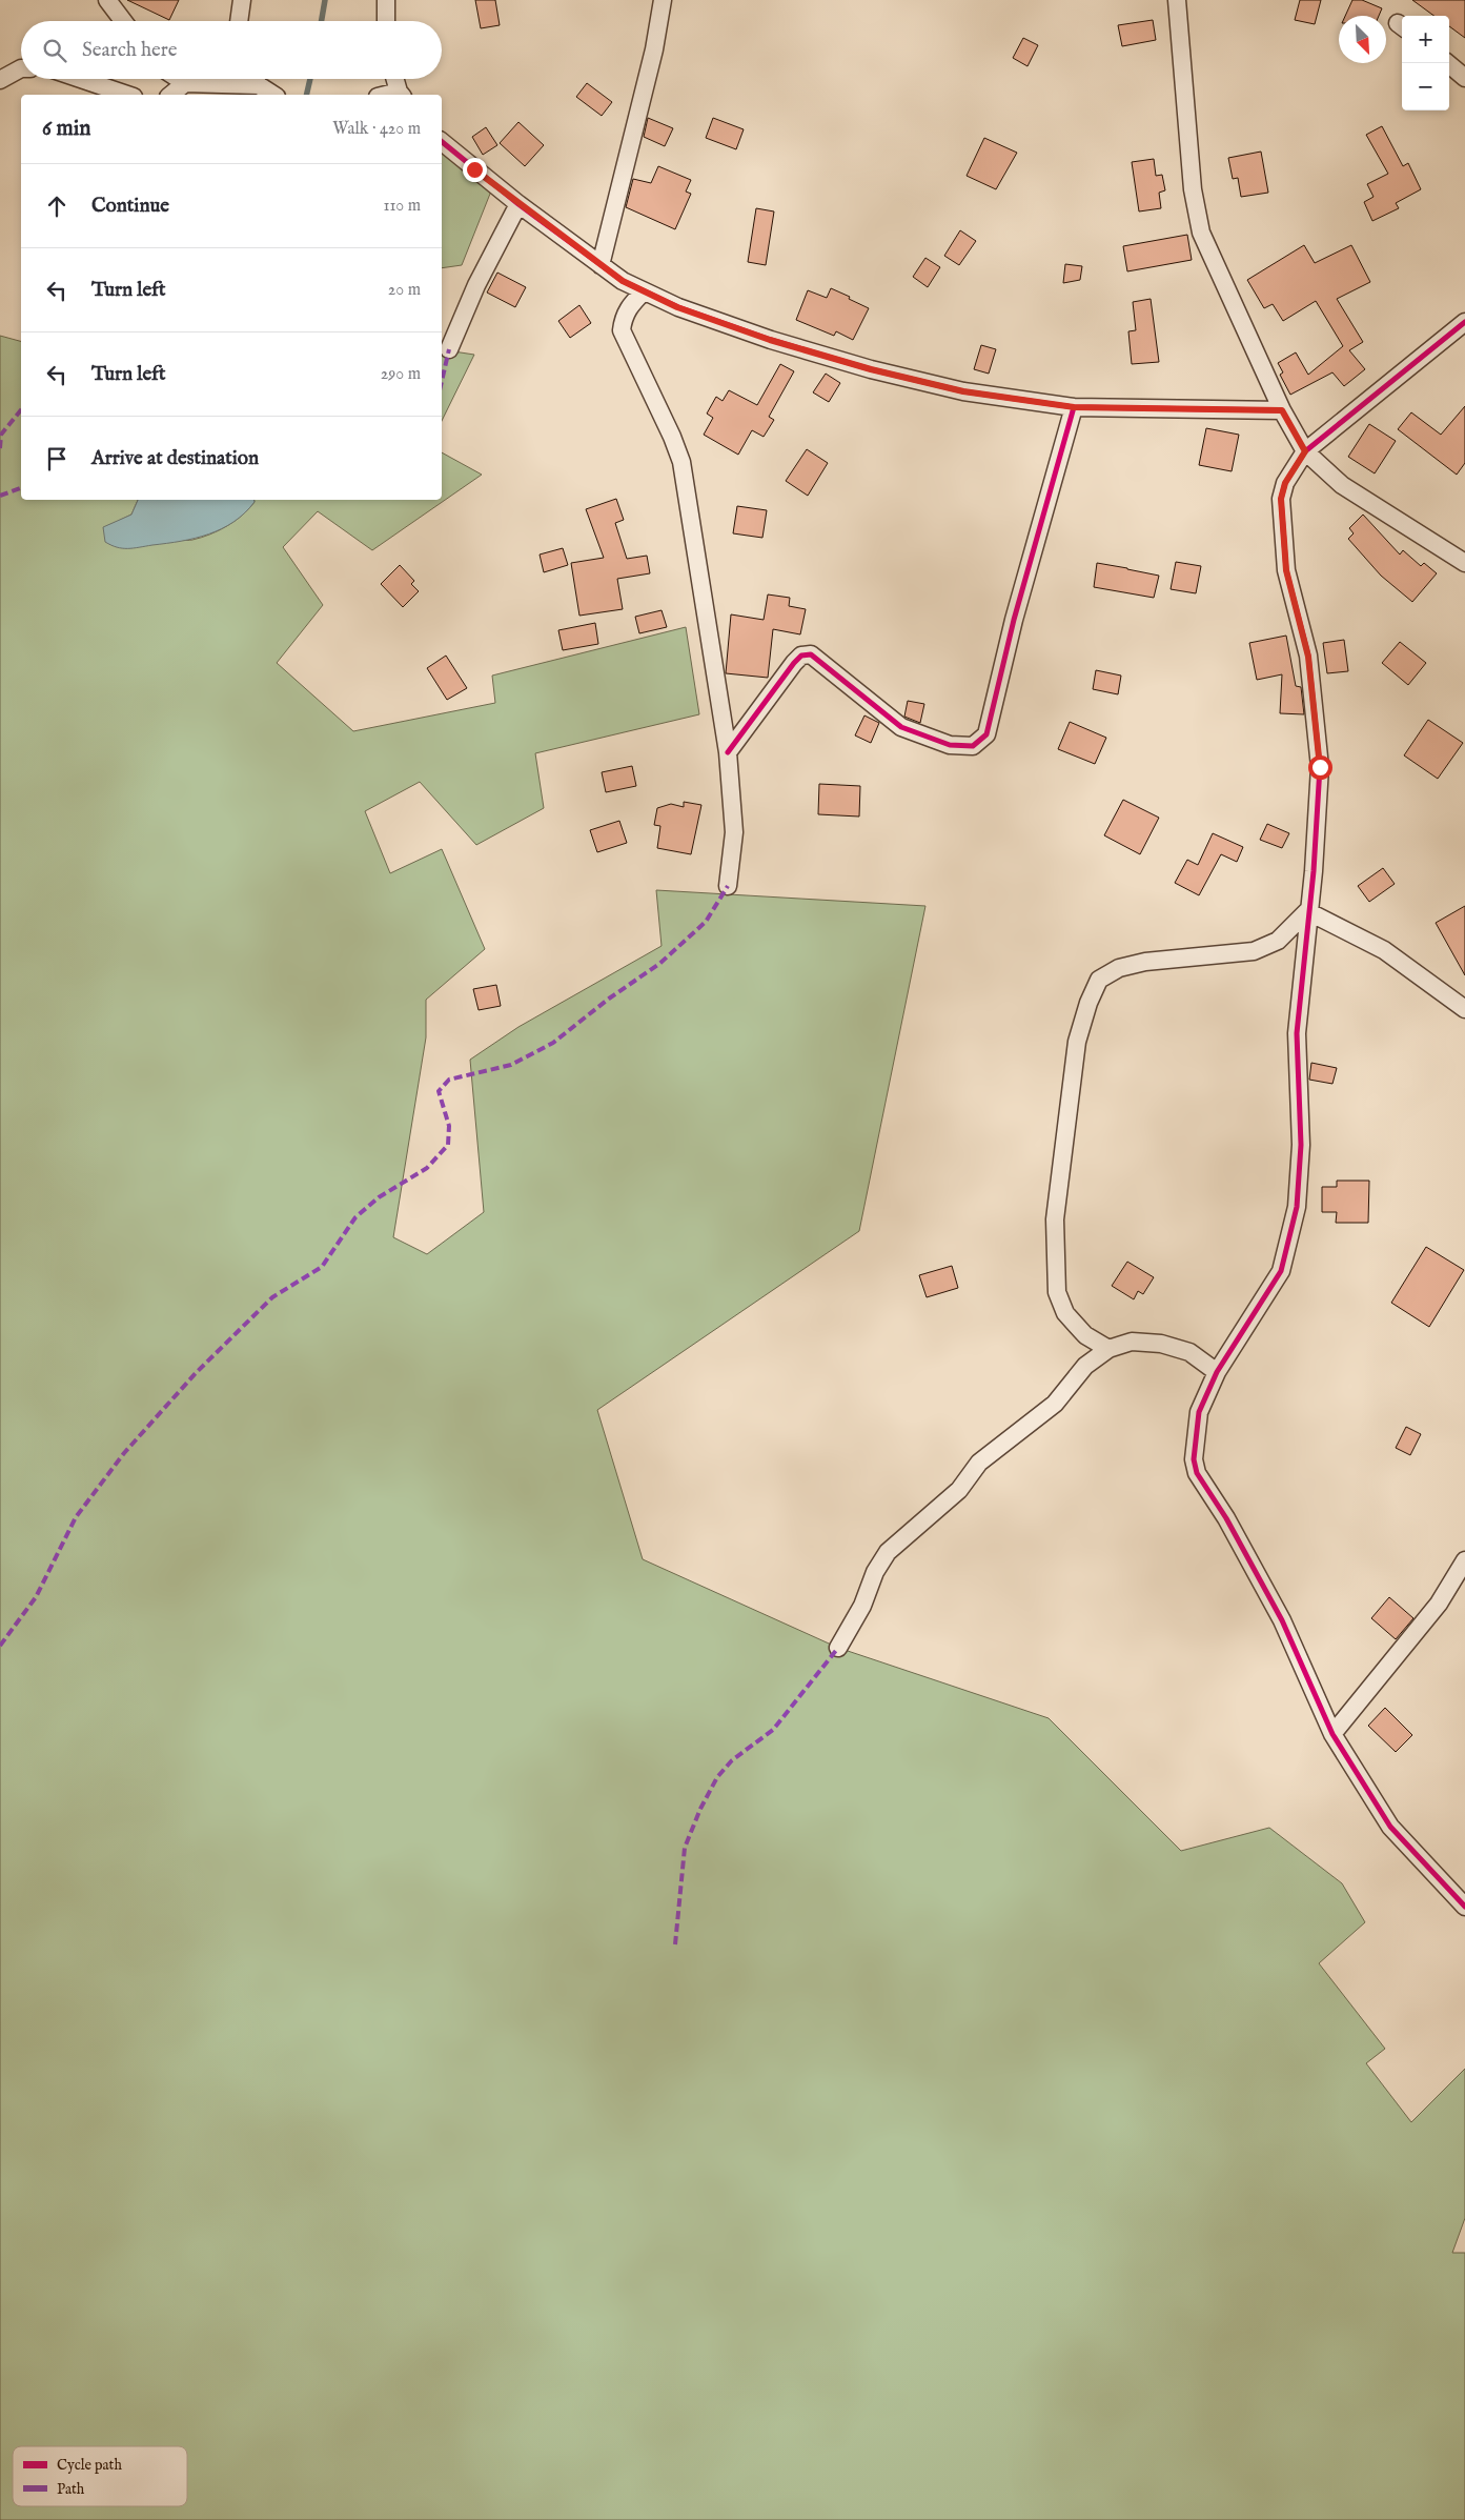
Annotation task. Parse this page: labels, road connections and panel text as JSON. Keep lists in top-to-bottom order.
{
  "legend": ["Cycle path", "Path"],
  "north": "bottom right",
  "page": {
    "map_buttons": ["+", "−"],
    "search": "Search here",
    "heading": ["6 min", "Walk · 420 m"],
    "list": [
      ["Continue", "110 m"],
      ["Turn left", "20 m"],
      ["Turn left", "290 m"],
      "Arrive at destination"
    ]
  }
}
